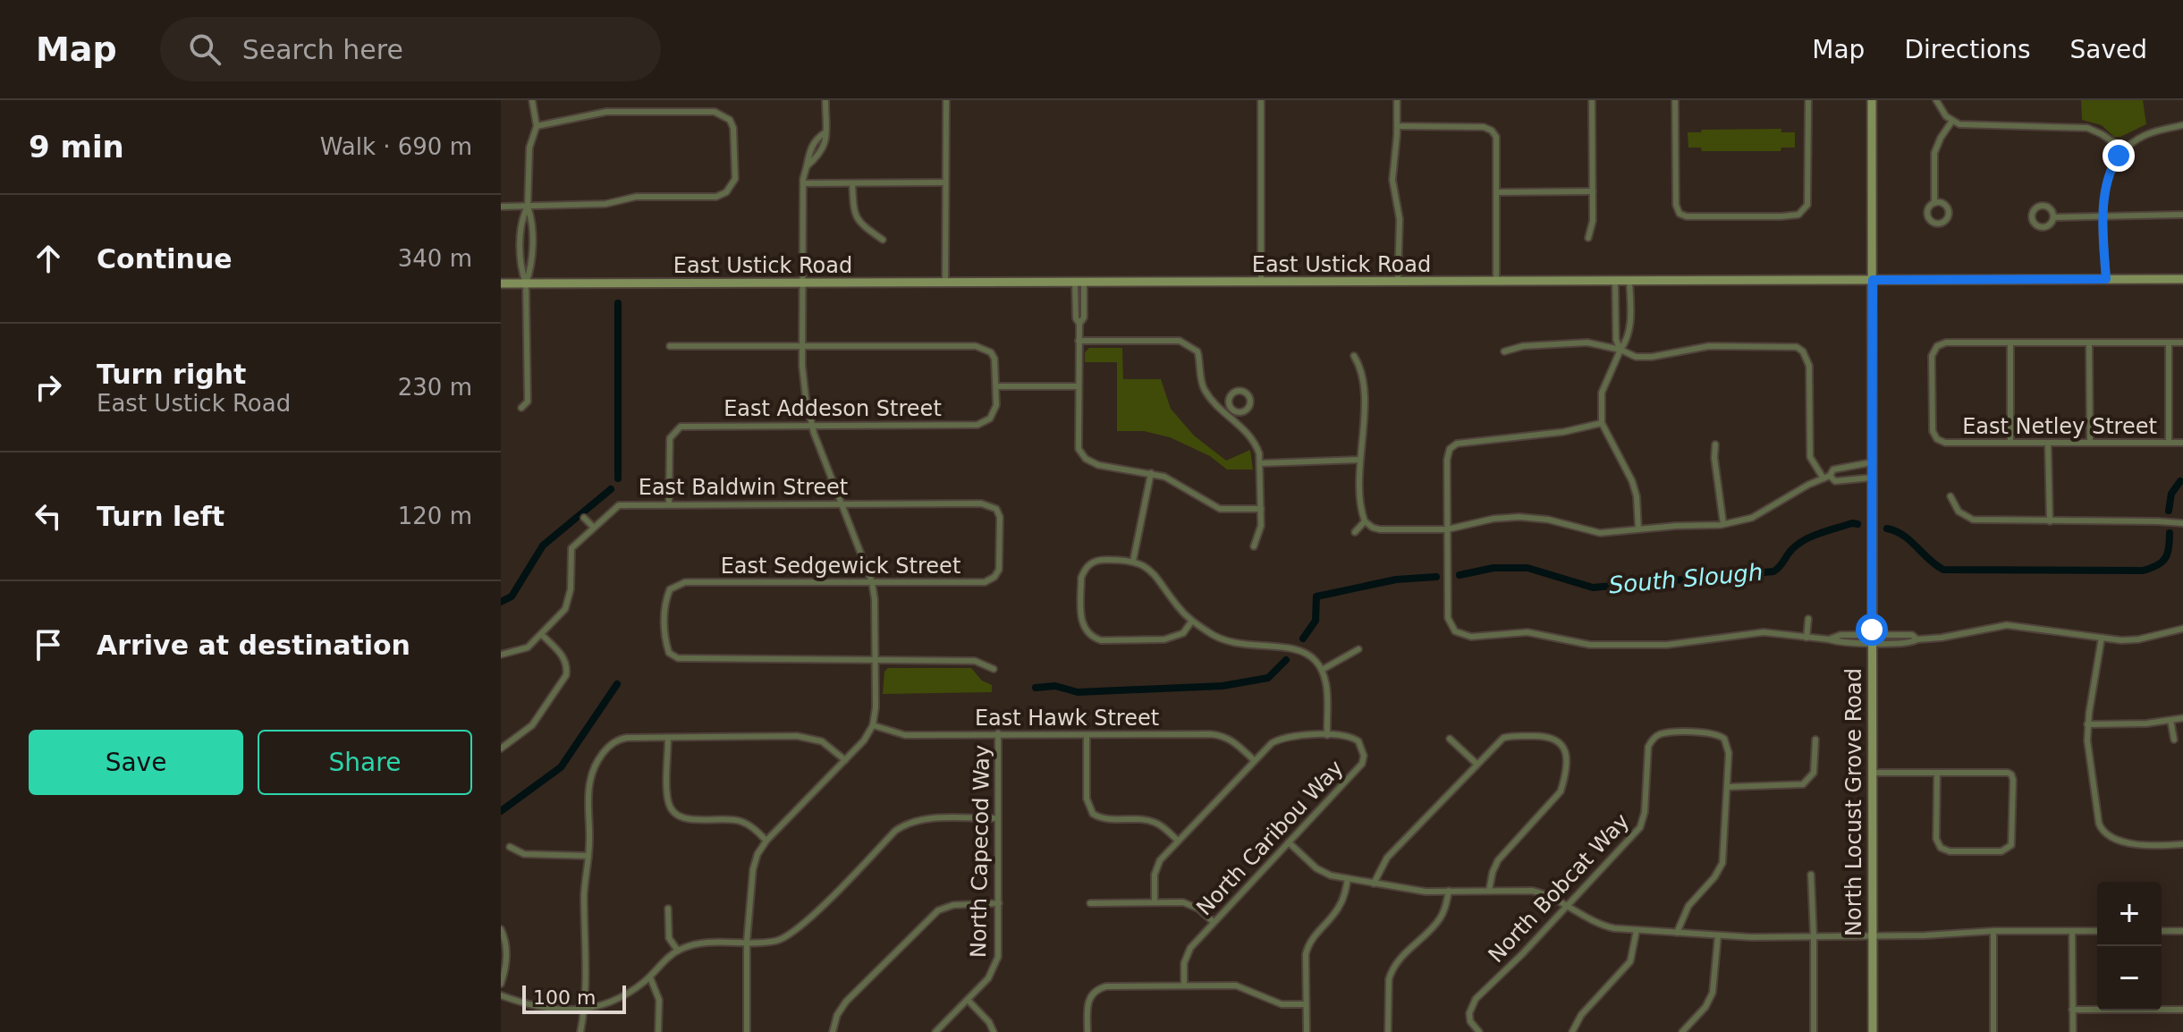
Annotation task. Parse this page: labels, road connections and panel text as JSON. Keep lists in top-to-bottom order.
{
  "streets": {
    "main road": ["East Ustick Road", "North Locust Grove Road"],
    "street": [
      "East Addeson Street",
      "East Netley Street",
      "East Baldwin Street",
      "East Sedgewick Street",
      "East Hawk Street",
      "North Caribou Way",
      "North Capecod Way",
      "North Bobcat Way"
    ]
  },
  "crossings": [
    ["East Ustick Road", "North Locust Grove Road"],
    ["East Addeson Street", "East Baldwin Street"],
    ["East Baldwin Street", "East Sedgewick Street"],
    ["East Hawk Street", "North Capecod Way"]
  ],
  "water": ["South Slough"],
  "scale_bar": "100 m",
  "page": {
    "header": "Map",
    "search": "Search here",
    "nav": ["Map", "Directions", "Saved"],
    "heading": ["9 min", "Walk · 690 m"],
    "list": [
      ["Continue", "340 m"],
      ["Turn right", "East Ustick Road", "230 m"],
      ["Turn left", "120 m"],
      "Arrive at destination"
    ],
    "buttons": ["Save", "Share"],
    "map_buttons": ["+", "−"],
    "scale": "100 m"
  }
}
